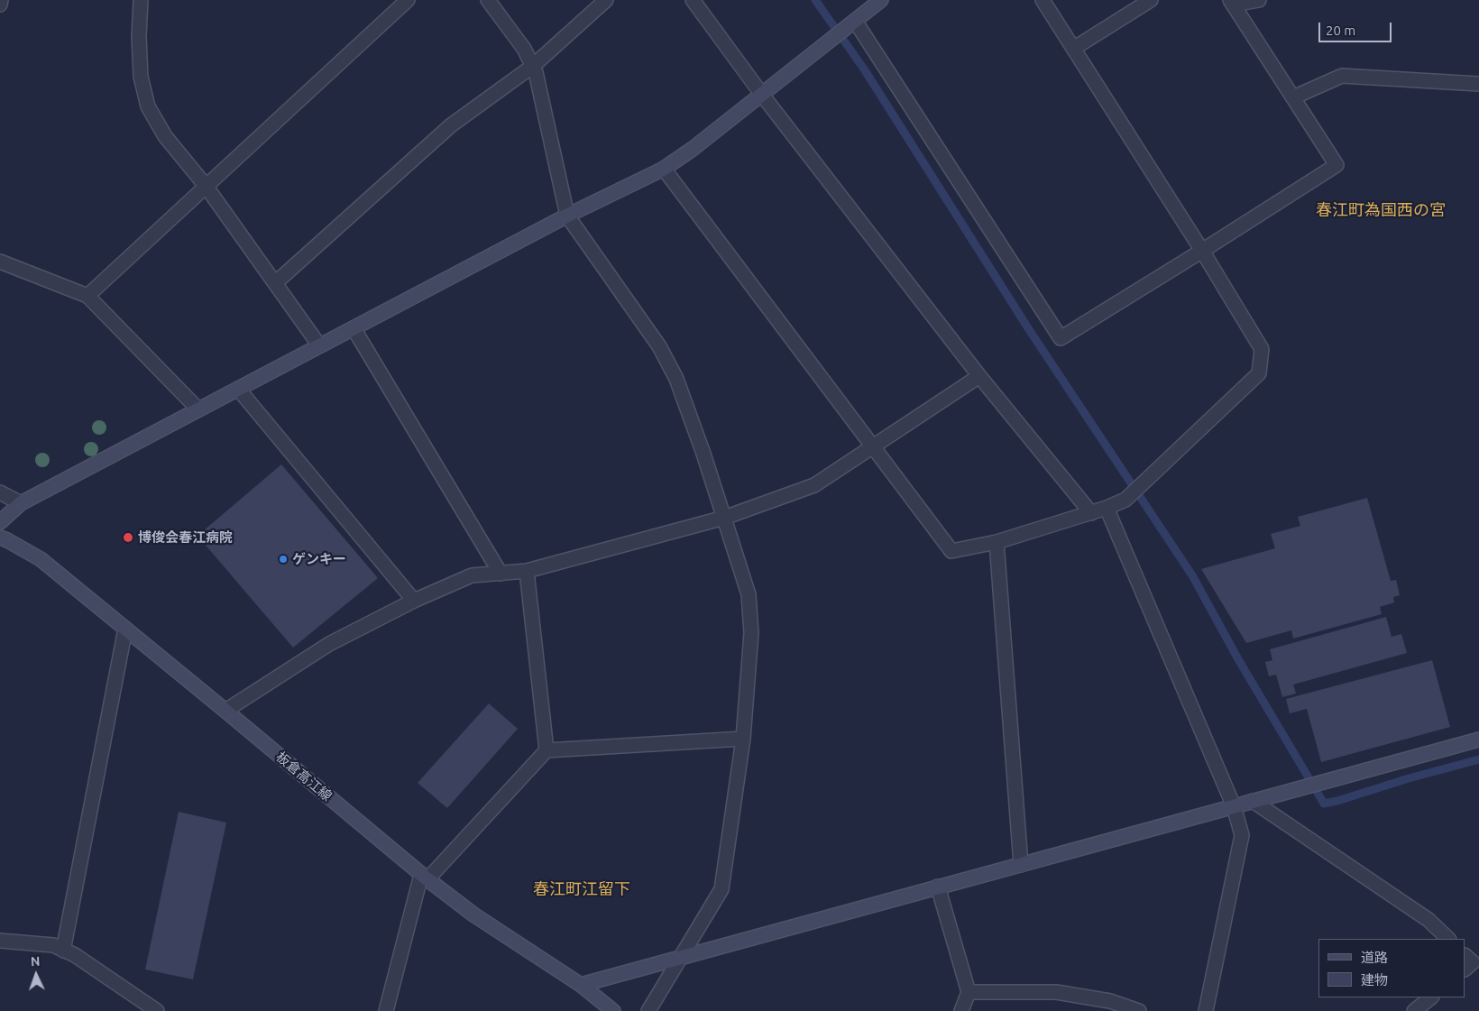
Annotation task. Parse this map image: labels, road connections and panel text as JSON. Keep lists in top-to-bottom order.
{
  "streets": {
    "street": ["板倉高江線"]
  },
  "districts": ["春江町為国西の宮", "春江町江留下"],
  "places": ["博俊会春江病院", "ゲンキー"],
  "legend": ["道路", "建物"],
  "scale_bar": "20 m",
  "north": "top"
}
